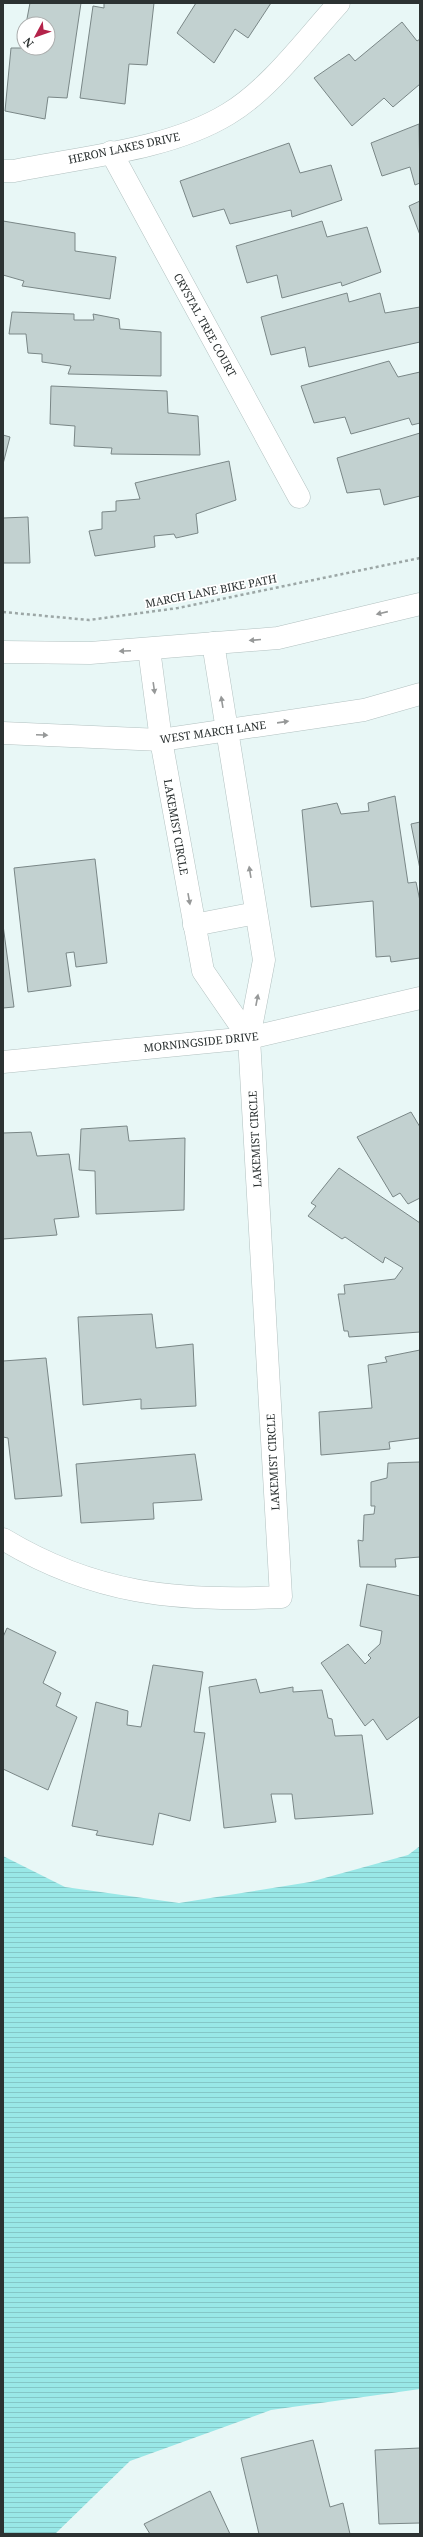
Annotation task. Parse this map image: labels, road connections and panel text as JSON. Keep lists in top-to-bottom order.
{
  "streets": {
    "street": [
      "HERON LAKES DRIVE",
      "CRYSTAL TREE COURT",
      "WEST MARCH LANE",
      "LAKEMIST CIRCLE",
      "MORNINGSIDE DRIVE"
    ],
    "path": ["MARCH LANE BIKE PATH"]
  },
  "crossings": [
    ["HERON LAKES DRIVE", "CRYSTAL TREE COURT"],
    ["WEST MARCH LANE", "LAKEMIST CIRCLE"],
    ["LAKEMIST CIRCLE", "MORNINGSIDE DRIVE"]
  ],
  "north": "bottom left"
}
